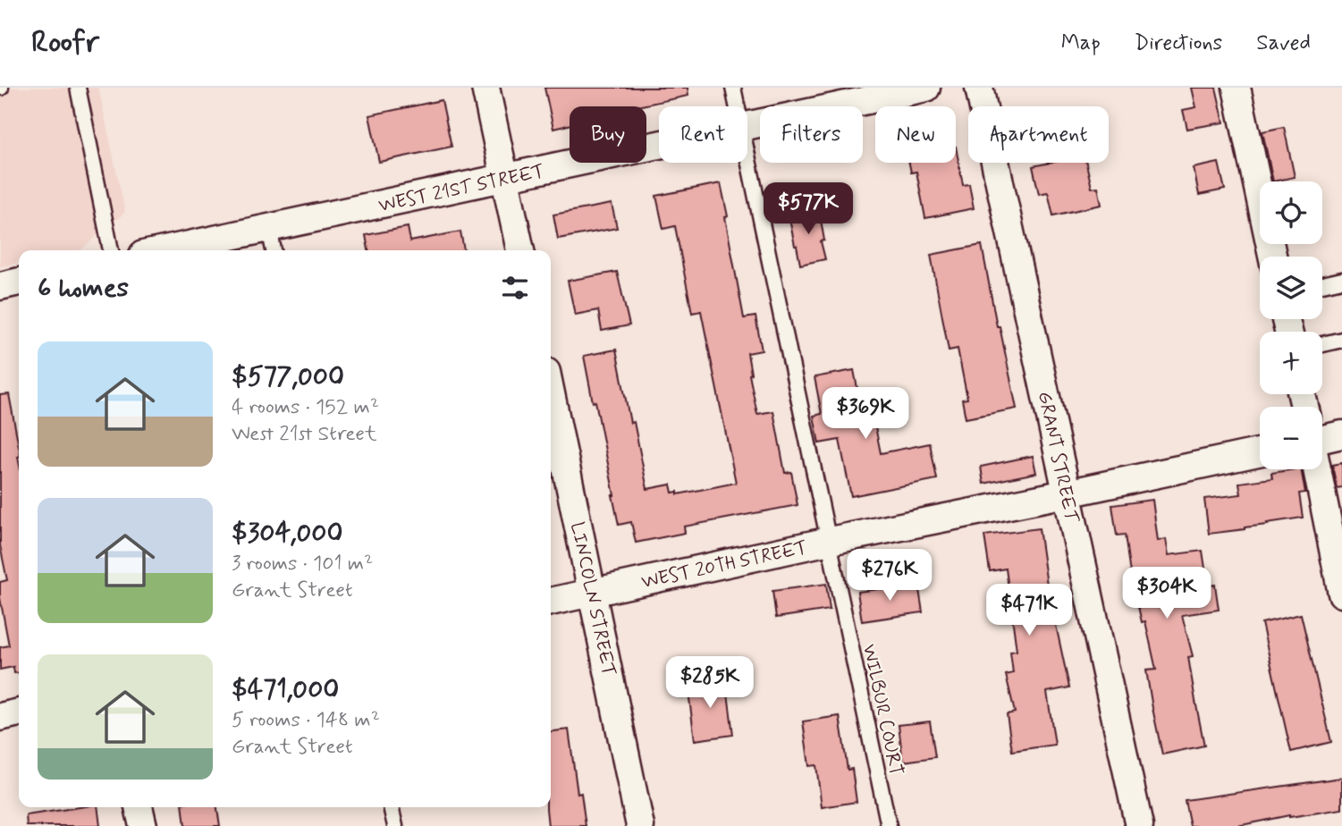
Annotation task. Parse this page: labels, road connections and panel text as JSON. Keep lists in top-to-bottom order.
{
  "streets": {
    "street": [
      "WEST 21ST STREET",
      "GRANT STREET",
      "WEST 20TH STREET",
      "LINCOLN STREET"
    ],
    "lane": ["WILBUR COURT"]
  },
  "crossings": [
    ["GRANT STREET", "WEST 20TH STREET"],
    ["WEST 20TH STREET", "LINCOLN STREET"],
    ["WEST 20TH STREET", "WILBUR COURT"]
  ],
  "page": {
    "header": "Roofr",
    "nav": ["Map", "Directions", "Saved"],
    "chip": [
      "Buy",
      "Rent",
      "Filters",
      "New",
      "Apartment"
    ],
    "map_buttons": ["+", "−"],
    "price": [
      "$577K",
      "$369K",
      "$276K",
      "$304K",
      "$471K",
      "$285K"
    ],
    "heading": "6 homes",
    "list": [
      {
        "name": "$577,000",
        "note": "4 rooms · 152 m² · West 21st Street"
      },
      {
        "name": "$304,000",
        "note": "3 rooms · 101 m² · Grant Street"
      },
      {
        "name": "$471,000",
        "note": "5 rooms · 148 m² · Grant Street"
      }
    ]
  }
}
